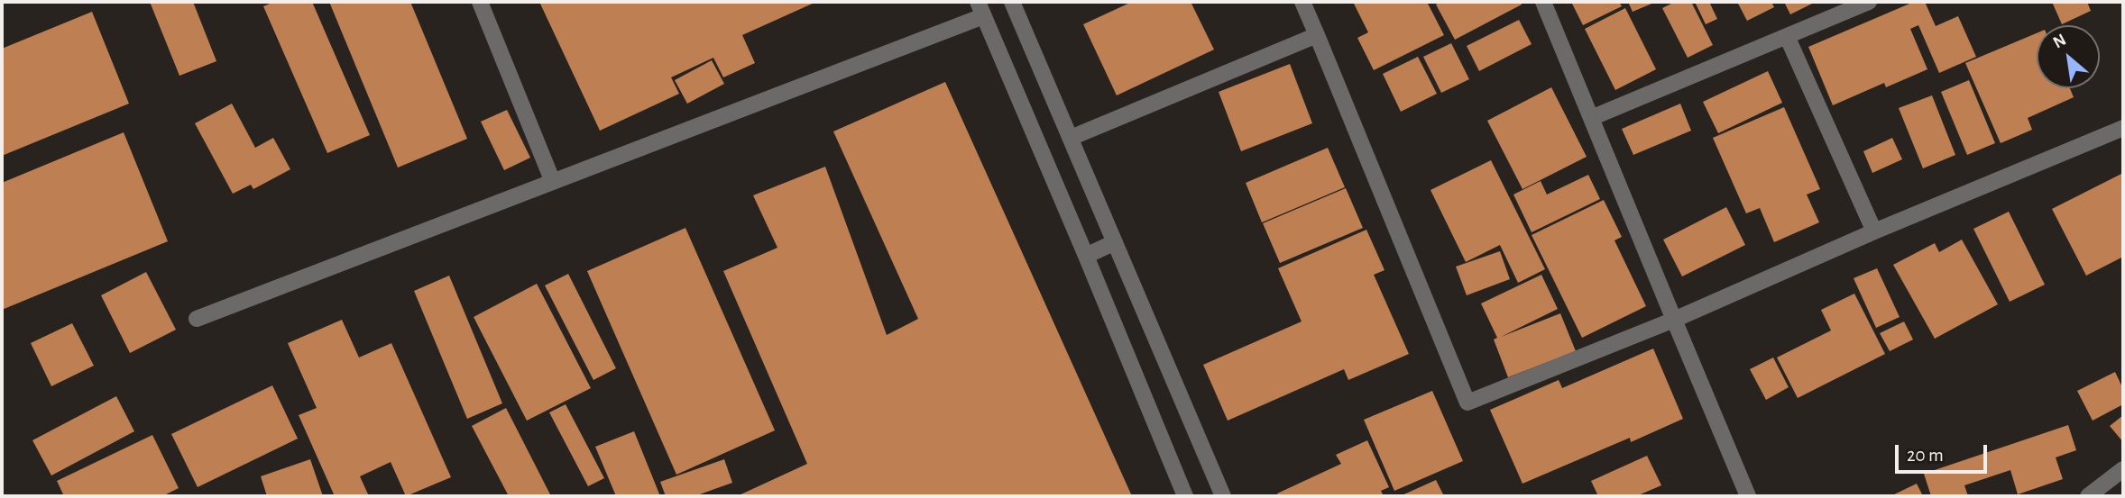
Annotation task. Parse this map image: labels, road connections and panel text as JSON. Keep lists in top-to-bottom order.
{
  "scale_bar": "20 m",
  "north": "top left"
}
